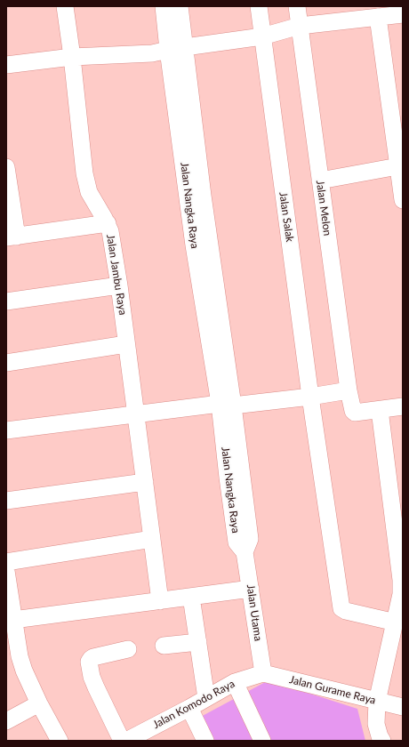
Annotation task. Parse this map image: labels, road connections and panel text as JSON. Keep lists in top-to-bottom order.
{
  "streets": {
    "street": [
      "Jalan Nangka Raya",
      "Jalan Melon",
      "Jalan Salak",
      "Jalan Jambu Raya",
      "Jalan Utama",
      "Jalan Gurame Raya",
      "Jalan Komodo Raya"
    ]
  },
  "crossings": [
    ["Jalan Nangka Raya", "Jalan Utama"],
    ["Jalan Utama", "Jalan Gurame Raya"],
    ["Jalan Utama", "Jalan Komodo Raya"],
    ["Jalan Gurame Raya", "Jalan Komodo Raya"]
  ]
}
